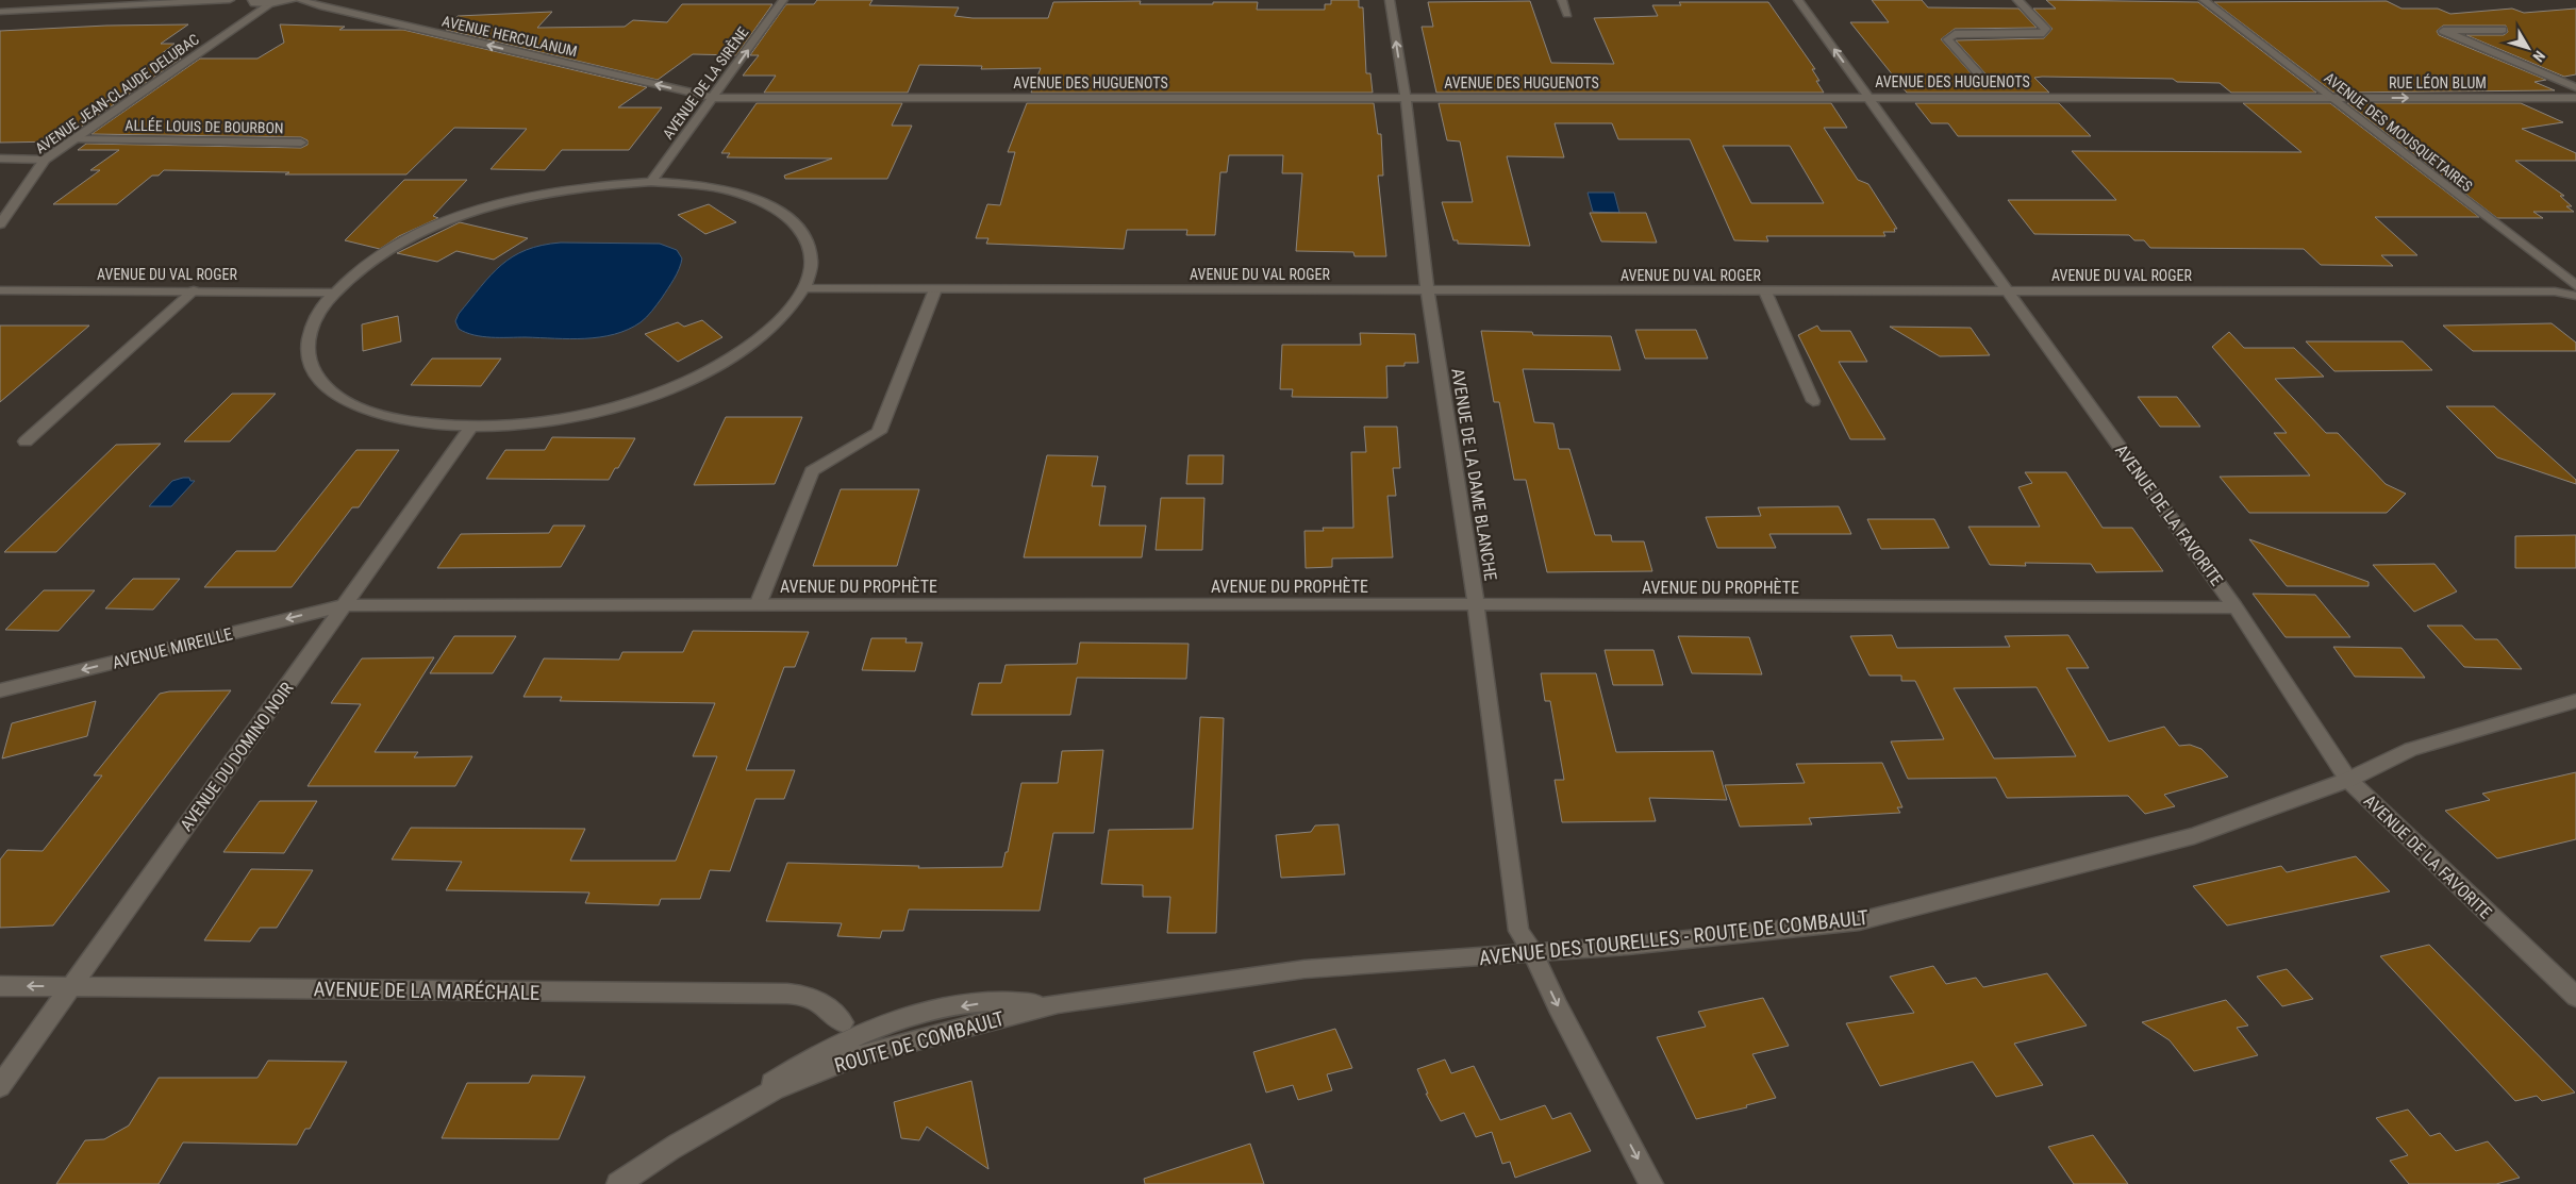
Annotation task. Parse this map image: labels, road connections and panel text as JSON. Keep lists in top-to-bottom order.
{
  "streets": {
    "street": [
      "AVENUE HERCULANUM",
      "AVENUE DES HUGUENOTS",
      "AVENUE DE LA SIRÈNE",
      "RUE LÉON BLUM",
      "AVENUE JEAN-CLAUDE DELUBAC",
      "ALLÉE LOUIS DE BOURBON",
      "AVENUE DES MOUSQUETAIRES",
      "AVENUE DU VAL ROGER",
      "AVENUE DE LA DAME BLANCHE",
      "AVENUE DE LA FAVORITE",
      "AVENUE DU PROPHÈTE",
      "AVENUE MIREILLE",
      "AVENUE DU DOMINO NOIR",
      "AVENUE DES TOURELLES - ROUTE DE COMBAULT",
      "AVENUE DE LA MARÉCHALE",
      "ROUTE DE COMBAULT"
    ]
  },
  "crossings": [
    ["AVENUE HERCULANUM", "AVENUE DES HUGUENOTS"],
    ["AVENUE HERCULANUM", "AVENUE DE LA SIRÈNE"],
    ["AVENUE DES HUGUENOTS", "AVENUE DE LA SIRÈNE"],
    ["AVENUE DES HUGUENOTS", "RUE LÉON BLUM"],
    ["AVENUE DES HUGUENOTS", "AVENUE DES MOUSQUETAIRES"],
    ["AVENUE DES HUGUENOTS", "AVENUE DE LA DAME BLANCHE"],
    ["AVENUE DES HUGUENOTS", "AVENUE DE LA FAVORITE"],
    ["RUE LÉON BLUM", "AVENUE DES MOUSQUETAIRES"],
    ["AVENUE JEAN-CLAUDE DELUBAC", "ALLÉE LOUIS DE BOURBON"],
    ["AVENUE DU VAL ROGER", "AVENUE DE LA DAME BLANCHE"],
    ["AVENUE DU VAL ROGER", "AVENUE DE LA FAVORITE"],
    ["AVENUE DE LA DAME BLANCHE", "AVENUE DU PROPHÈTE"],
    ["AVENUE DE LA DAME BLANCHE", "AVENUE DES TOURELLES - ROUTE DE COMBAULT"],
    ["AVENUE DE LA FAVORITE", "AVENUE DU PROPHÈTE"],
    ["AVENUE DE LA FAVORITE", "AVENUE DES TOURELLES - ROUTE DE COMBAULT"],
    ["AVENUE DU PROPHÈTE", "AVENUE MIREILLE"],
    ["AVENUE DU PROPHÈTE", "AVENUE DU DOMINO NOIR"],
    ["AVENUE MIREILLE", "AVENUE DU DOMINO NOIR"],
    ["AVENUE DU DOMINO NOIR", "AVENUE DE LA MARÉCHALE"],
    ["AVENUE DES TOURELLES - ROUTE DE COMBAULT", "ROUTE DE COMBAULT"]
  ],
  "one_way": [
    "AVENUE HERCULANUM",
    "AVENUE DE LA SIRÈNE",
    "RUE LÉON BLUM",
    "AVENUE MIREILLE"
  ],
  "north": "bottom right"
}
